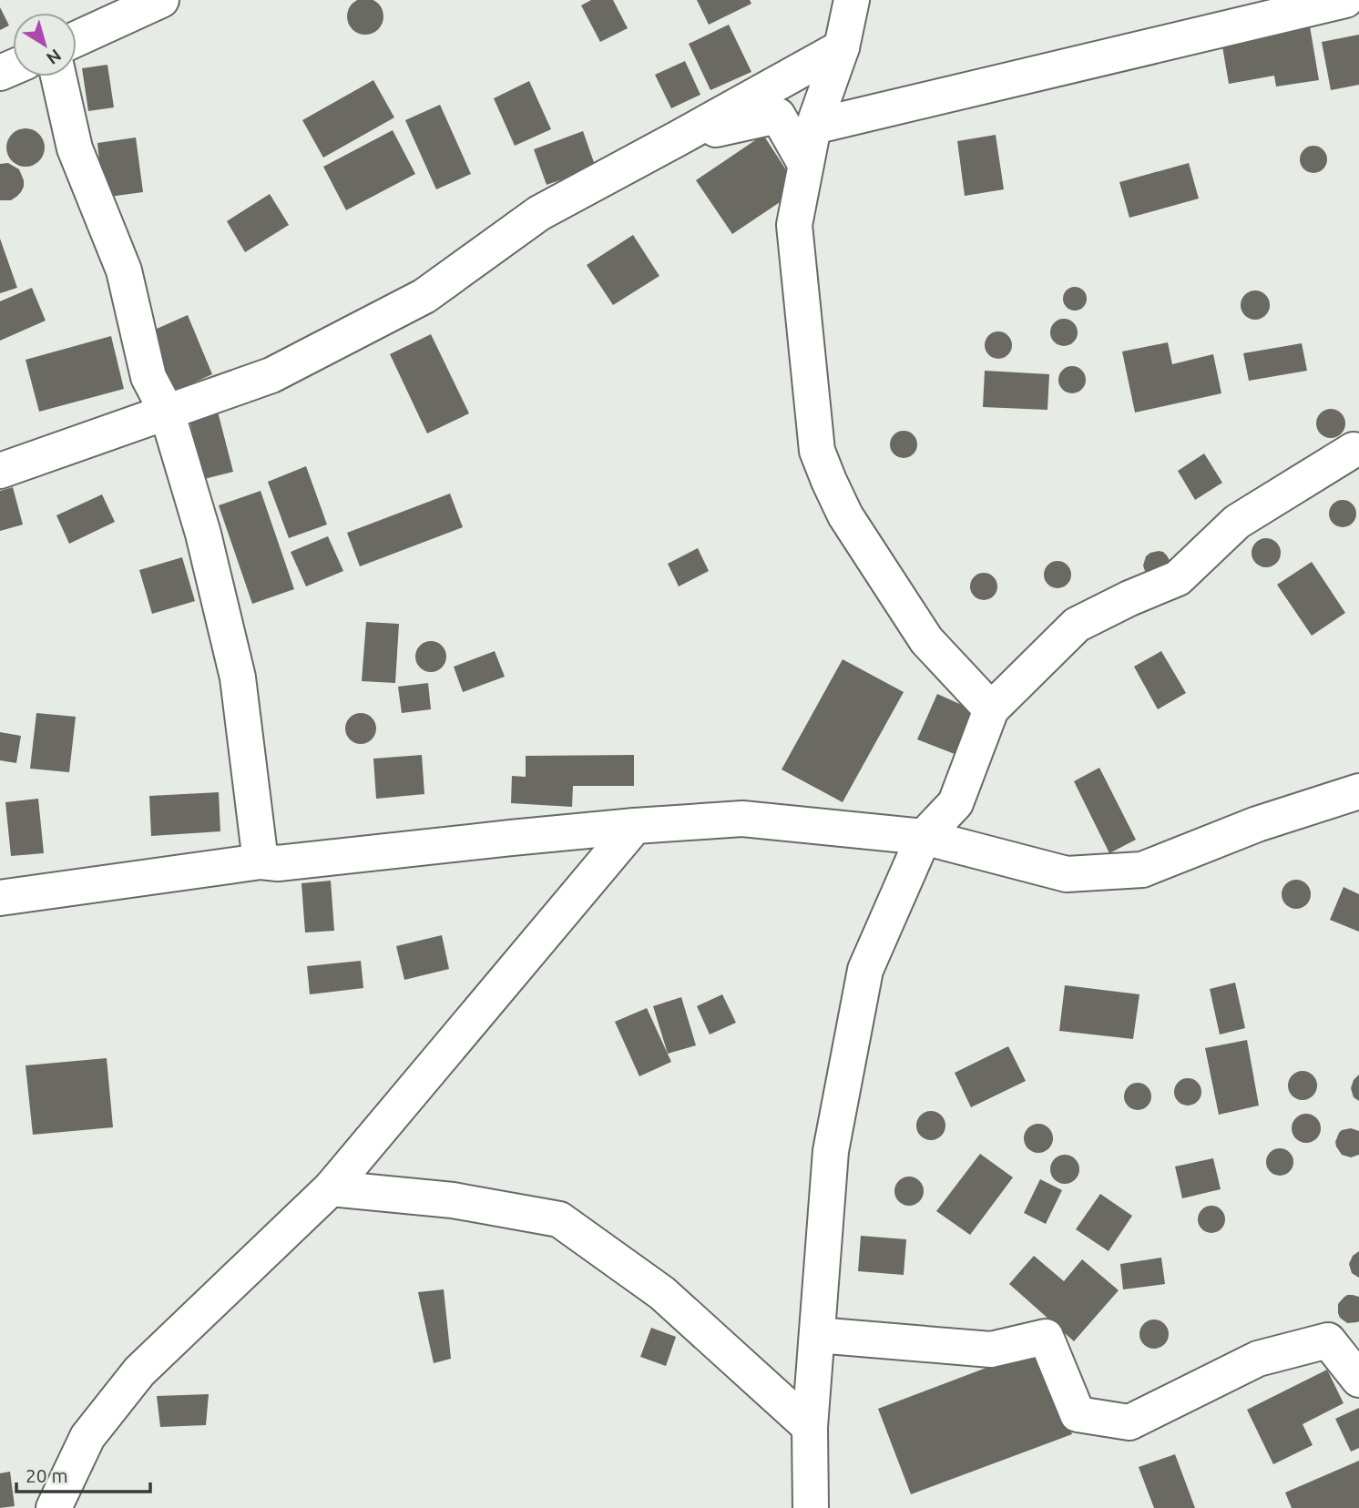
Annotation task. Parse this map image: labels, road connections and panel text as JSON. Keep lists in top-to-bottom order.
{
  "scale_bar": "20 m",
  "north": "bottom right"
}
